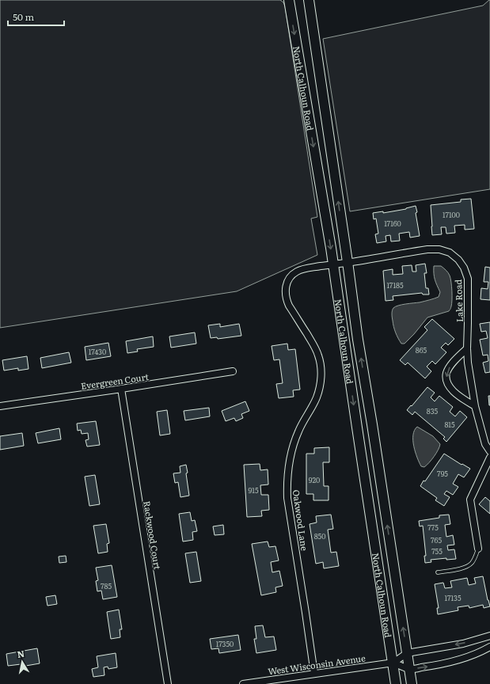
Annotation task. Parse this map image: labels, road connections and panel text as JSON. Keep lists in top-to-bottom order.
{
  "streets": {
    "main road": ["North Calhoun Road"],
    "street": [
      "Lake Road",
      "Evergreen Court",
      "Oakwood Lane",
      "Rackwood Court",
      "West Wisconsin Avenue"
    ]
  },
  "crossings": [
    ["North Calhoun Road", "Lake Road"],
    ["North Calhoun Road", "Oakwood Lane"],
    ["North Calhoun Road", "West Wisconsin Avenue"],
    ["Lake Road", "Oakwood Lane"],
    ["Evergreen Court", "Rackwood Court"],
    ["Oakwood Lane", "West Wisconsin Avenue"]
  ],
  "house_numbers": [
    "17100",
    "17160",
    "17185",
    "865",
    "17430",
    "835",
    "815",
    "795",
    "920",
    "915",
    "775",
    "850",
    "765",
    "755",
    "785",
    "17135",
    "17350"
  ],
  "scale_bar": "50 m",
  "north": "top"
}
